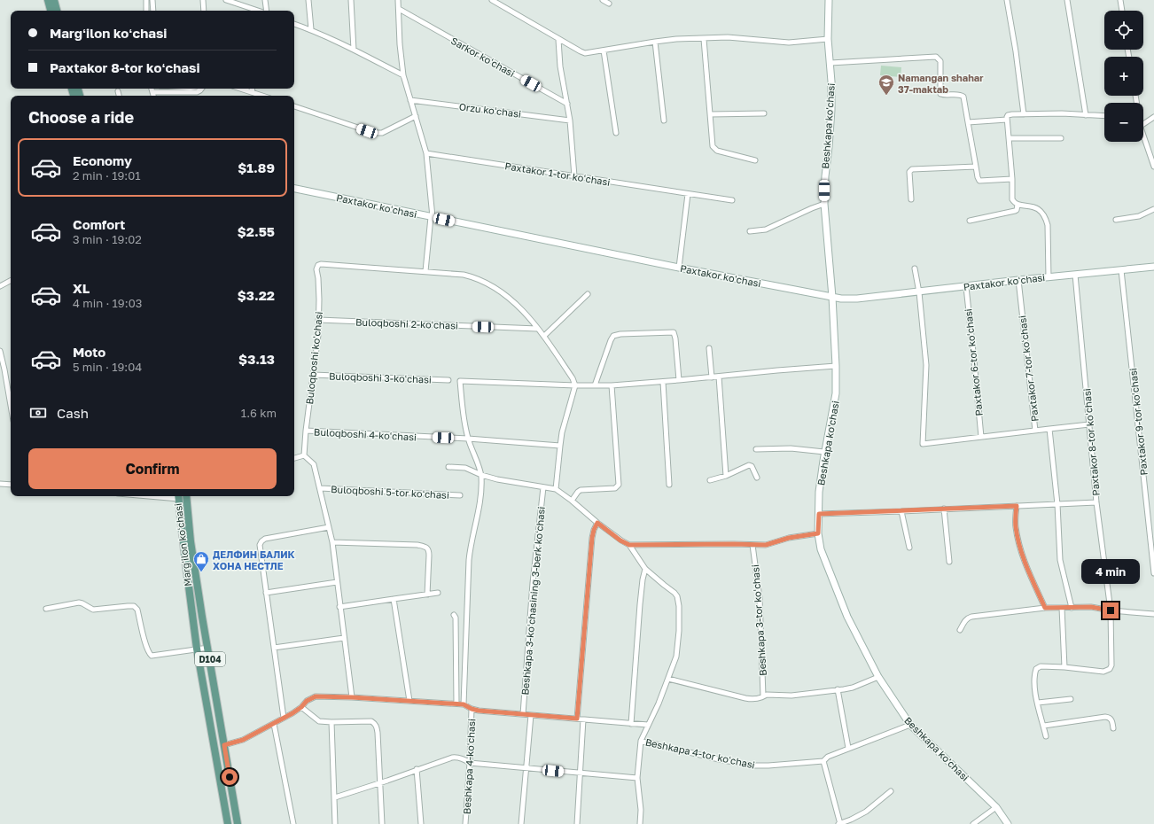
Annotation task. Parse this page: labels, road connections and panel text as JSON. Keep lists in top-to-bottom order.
{
  "streets": {
    "main road": ["Margʻilon koʻchasi", "D104"],
    "street": [
      "Sarkor koʻchasi",
      "Orzu koʻchasi",
      "Beshkapa ko'chasi",
      "Paxtakor 1-tor koʻchasi",
      "Paxtakor koʻchasi",
      "Buloqboshi 2-koʻchasi",
      "Buloqboshi koʻchasi",
      "Paxtakor 6-tor koʻchasi",
      "Paxtakor 7-tor koʻchasi",
      "Buloqboshi 3-koʻchasi",
      "Paxtakor 9-tor koʻchasi",
      "Buloqboshi 4-koʻchasi",
      "Paxtakor 8-tor koʻchasi",
      "Buloqboshi 5-tor koʻchasi",
      "Beshkapa 3-koʻchasining 3-berk koʻchasi",
      "Beshkapa 3-tor koʻchasi",
      "Beshkapa 4-tor koʻchasi",
      "Beshkapa 4-koʻchasi"
    ]
  },
  "crossings": [
    ["Beshkapa ko'chasi", "Paxtakor koʻchasi"],
    ["Beshkapa ko'chasi", "Beshkapa 4-tor koʻchasi"],
    ["Paxtakor koʻchasi", "Paxtakor 6-tor koʻchasi"],
    ["Paxtakor koʻchasi", "Paxtakor 7-tor koʻchasi"],
    ["Paxtakor koʻchasi", "Paxtakor 9-tor koʻchasi"],
    ["Paxtakor koʻchasi", "Paxtakor 8-tor koʻchasi"],
    ["Buloqboshi 2-koʻchasi", "Buloqboshi koʻchasi"],
    ["Buloqboshi koʻchasi", "Buloqboshi 3-koʻchasi"],
    ["Buloqboshi koʻchasi", "Buloqboshi 4-koʻchasi"]
  ],
  "places": {
    "school or university": ["Namangan shahar 37-maktab"],
    "shop": ["ДЕЛФИН БАЛИК ХОНА НЕСТЛЕ"]
  },
  "page": {
    "map_buttons": ["+", "−"],
    "banner": ["Margʻilon koʻchasi", "Paxtakor 8-tor koʻchasi"],
    "heading": "Choose a ride",
    "list": [
      {
        "name": "Economy",
        "note": "2 min · 19:01",
        "value": "$1.89"
      },
      {
        "name": "Comfort",
        "note": "3 min · 19:02",
        "value": "$2.55"
      },
      {
        "name": "XL",
        "note": "4 min · 19:03",
        "value": "$3.22"
      },
      {
        "name": "Moto",
        "note": "5 min · 19:04",
        "value": "$3.13"
      }
    ],
    "pay": ["Cash", "1.6 km"],
    "buttons": "Confirm",
    "bubble": "4 min"
  }
}
